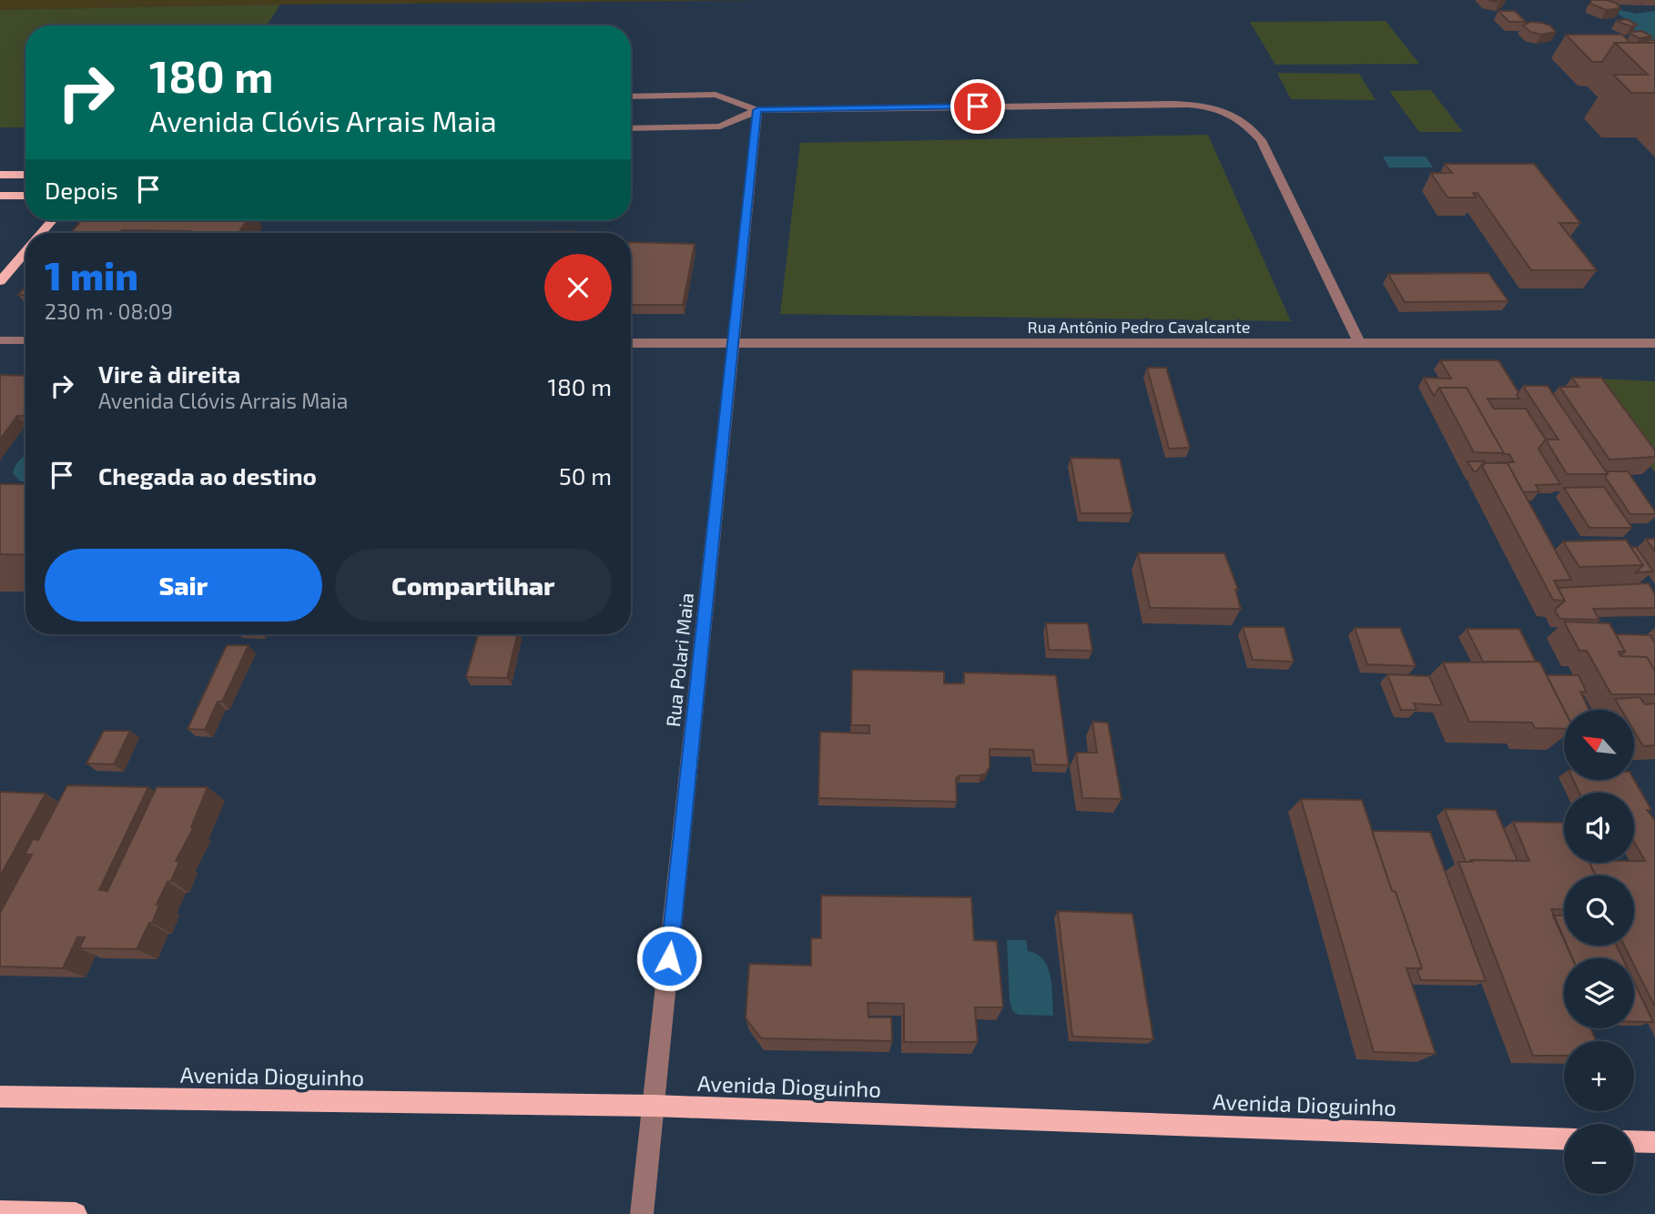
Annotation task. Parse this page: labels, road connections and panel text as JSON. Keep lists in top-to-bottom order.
{
  "streets": {
    "main road": ["Avenida Dioguinho"],
    "street": ["Rua Antônio Pedro Cavalcante", "Rua Polari Maia"]
  },
  "crossings": [
    ["Rua Antônio Pedro Cavalcante", "Rua Polari Maia"],
    ["Rua Polari Maia", "Avenida Dioguinho"]
  ],
  "north": "top left",
  "page": {
    "turn": ["180 m", "Avenida Clóvis Arrais Maia"],
    "then": "Depois",
    "heading": ["1 min", "230 m · 08:09"],
    "list": [
      {
        "name": "Vire à direita",
        "note": "Avenida Clóvis Arrais Maia",
        "value": "180 m"
      },
      {
        "name": "Chegada ao destino",
        "value": "50 m"
      }
    ],
    "buttons": ["Sair", "Compartilhar"],
    "map_buttons": ["+", "−"]
  }
}
